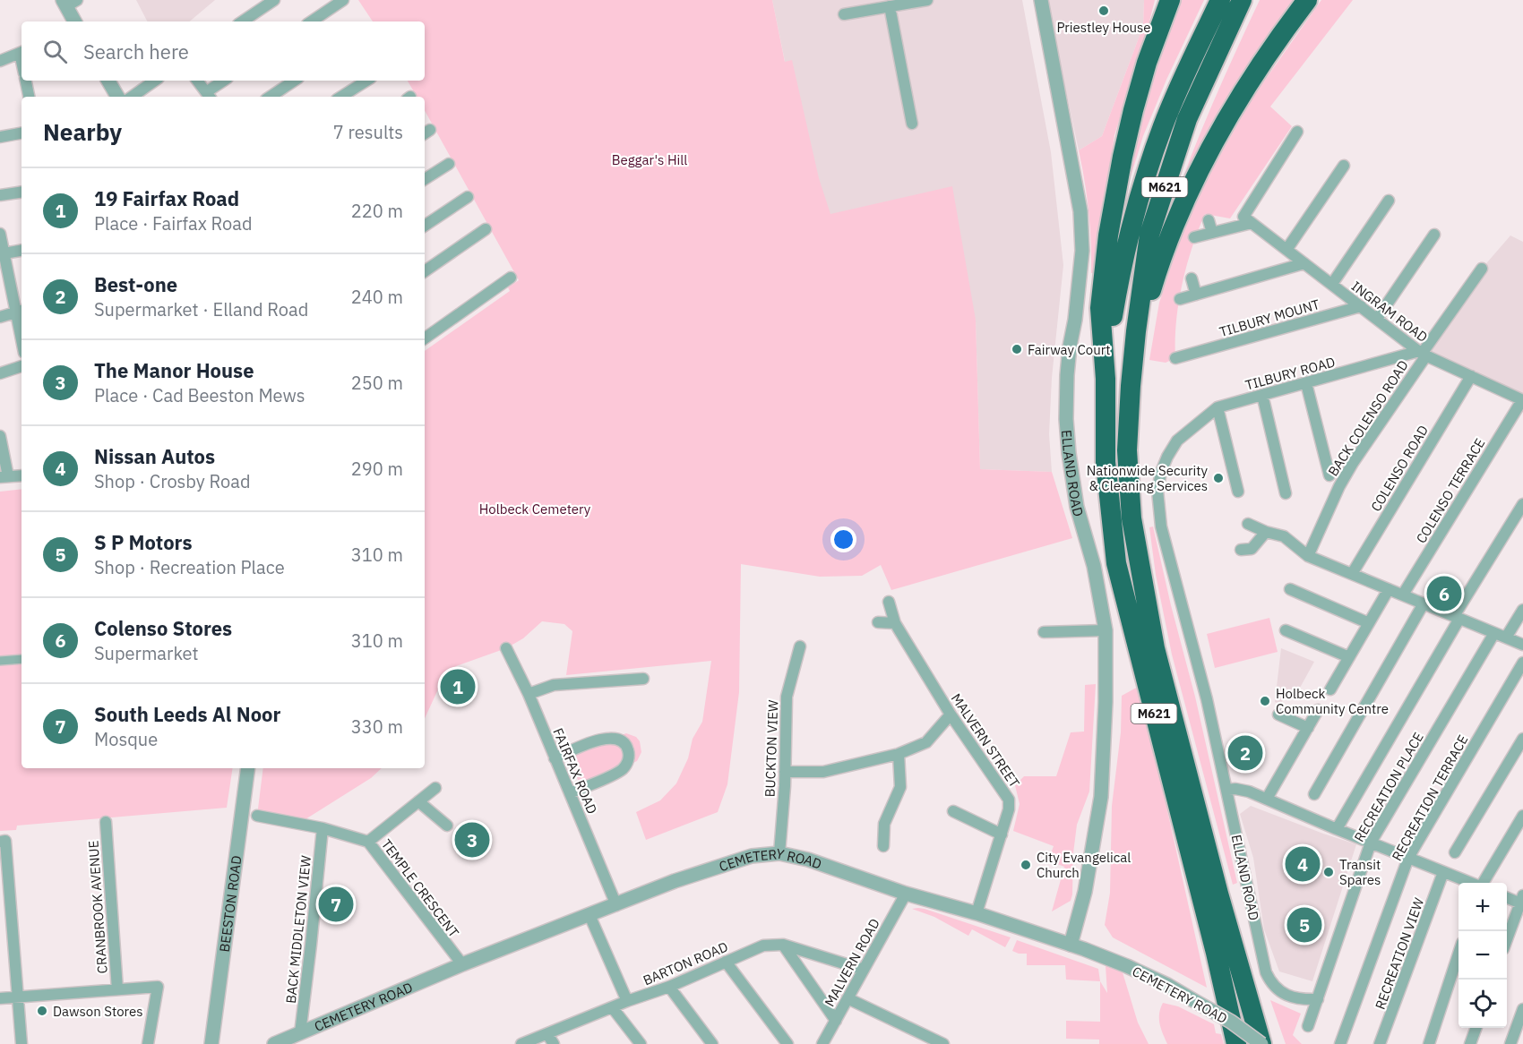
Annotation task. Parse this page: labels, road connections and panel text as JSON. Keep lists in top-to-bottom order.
{
  "streets": {
    "highway": ["M621"],
    "street": [
      "INGRAM ROAD",
      "TILBURY MOUNT",
      "TILBURY ROAD",
      "BACK COLENSO ROAD",
      "COLENSO ROAD",
      "ELLAND ROAD",
      "COLENSO TERRACE",
      "MALVERN STREET",
      "BUCKTON VIEW",
      "FAIRFAX ROAD",
      "RECREATION PLACE",
      "RECREATION TERRACE",
      "CEMETERY ROAD",
      "TEMPLE CRESCENT",
      "BEESTON ROAD",
      "CRANBROOK AVENUE",
      "BACK MIDDLETON VIEW",
      "RECREATION VIEW",
      "MALVERN ROAD",
      "BARTON ROAD"
    ]
  },
  "crossings": [
    ["M621", "CEMETERY ROAD"],
    ["INGRAM ROAD", "TILBURY MOUNT"],
    ["INGRAM ROAD", "TILBURY ROAD"],
    ["INGRAM ROAD", "BACK COLENSO ROAD"],
    ["INGRAM ROAD", "COLENSO ROAD"],
    ["INGRAM ROAD", "COLENSO TERRACE"],
    ["TILBURY ROAD", "BACK COLENSO ROAD"],
    ["TILBURY ROAD", "ELLAND ROAD"],
    ["ELLAND ROAD", "RECREATION PLACE"],
    ["ELLAND ROAD", "CEMETERY ROAD"],
    ["MALVERN STREET", "CEMETERY ROAD"],
    ["BUCKTON VIEW", "CEMETERY ROAD"],
    ["FAIRFAX ROAD", "CEMETERY ROAD"],
    ["CEMETERY ROAD", "TEMPLE CRESCENT"],
    ["CEMETERY ROAD", "BACK MIDDLETON VIEW"],
    ["CEMETERY ROAD", "MALVERN ROAD"],
    ["TEMPLE CRESCENT", "BACK MIDDLETON VIEW"],
    ["MALVERN ROAD", "BARTON ROAD"]
  ],
  "parks": ["Beggar's Hill", "Holbeck Cemetery"],
  "places": [
    "Priestley House",
    "Fairway Court",
    "Nationwide Security & Cleaning Services",
    "Holbeck Community Centre",
    "City Evangelical Church",
    "Transit Spares",
    "Dawson Stores"
  ],
  "page": {
    "search": "Search here",
    "heading": ["Nearby", "7 results"],
    "list": [
      {
        "mark": "1",
        "name": "19 Fairfax Road",
        "note": "Place · Fairfax Road",
        "value": "220 m"
      },
      {
        "mark": "2",
        "name": "Best-one",
        "note": "Supermarket · Elland Road",
        "value": "240 m"
      },
      {
        "mark": "3",
        "name": "The Manor House",
        "note": "Place · Cad Beeston Mews",
        "value": "250 m"
      },
      {
        "mark": "4",
        "name": "Nissan Autos",
        "note": "Shop · Crosby Road",
        "value": "290 m"
      },
      {
        "mark": "5",
        "name": "S P Motors",
        "note": "Shop · Recreation Place",
        "value": "310 m"
      },
      {
        "mark": "6",
        "name": "Colenso Stores",
        "note": "Supermarket",
        "value": "310 m"
      },
      {
        "mark": "7",
        "name": "South Leeds Al Noor",
        "note": "Mosque",
        "value": "330 m"
      }
    ],
    "pins": [
      "6",
      "1",
      "2",
      "3",
      "4",
      "7",
      "5"
    ],
    "map_buttons": ["+", "−"]
  }
}
